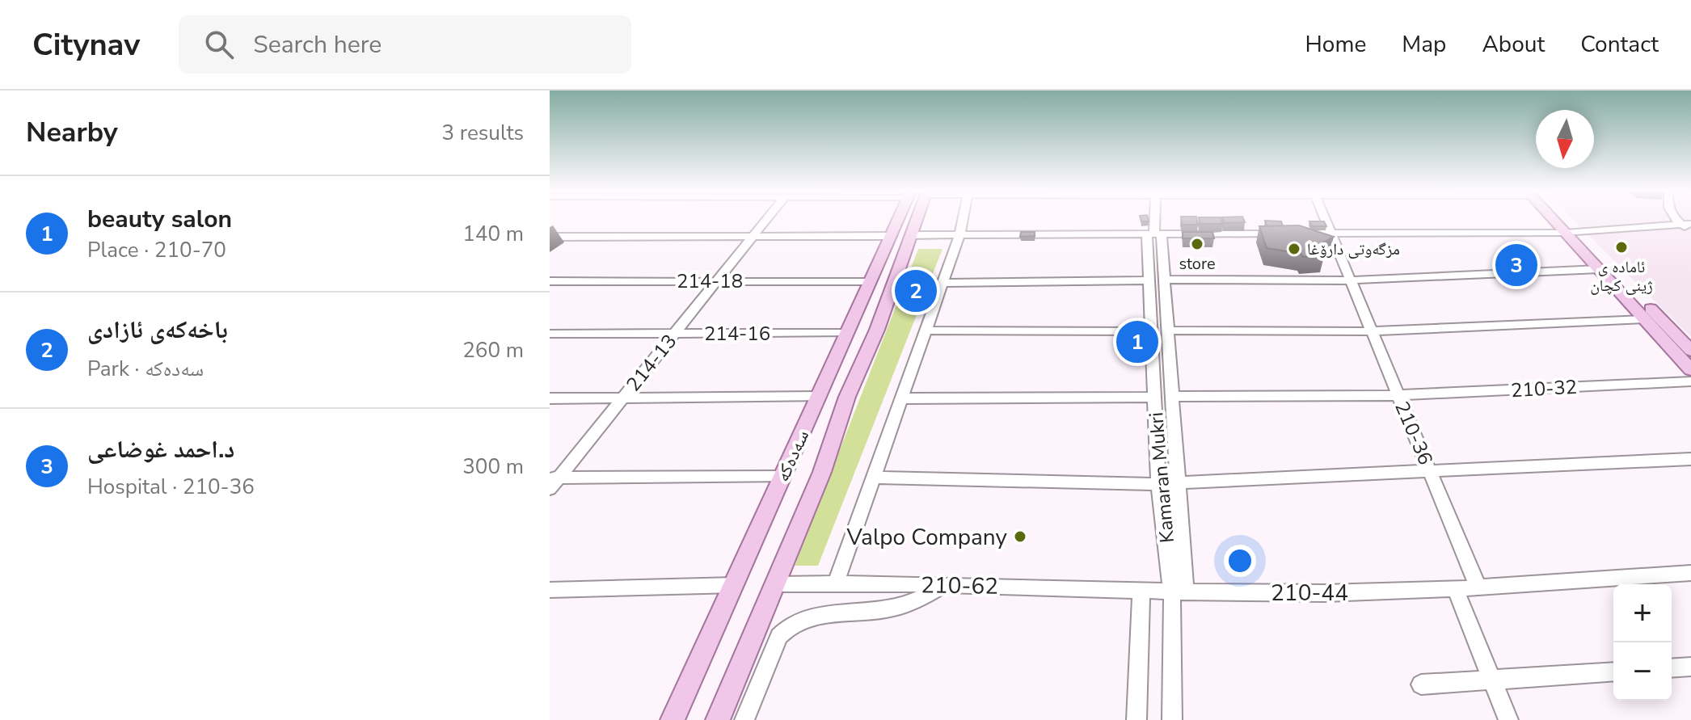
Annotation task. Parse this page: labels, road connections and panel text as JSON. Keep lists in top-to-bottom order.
{
  "streets": {
    "main road": ["سەدەکە"],
    "street": [
      "214-18",
      "214-16",
      "214-13",
      "210-32",
      "210-36",
      "Kamaran Mukri",
      "210-62",
      "210-44"
    ]
  },
  "crossings": [
    ["214-18", "214-13"],
    ["214-18", "سەدەکە"],
    ["214-16", "214-13"],
    ["214-16", "سەدەکە"],
    ["210-32", "210-36"],
    ["210-32", "Kamaran Mukri"],
    ["210-36", "210-44"],
    ["سەدەکە", "210-62"],
    ["Kamaran Mukri", "210-44"],
    ["210-62", "210-44"]
  ],
  "places": [
    "store",
    "ئاماده ى ژينى كچان",
    "مزگەوتی دارۆغا",
    "Valpo Company"
  ],
  "north": "bottom",
  "page": {
    "header": "Citynav",
    "search": "Search here",
    "nav": [
      "Home",
      "Map",
      "About",
      "Contact"
    ],
    "heading": ["Nearby", "3 results"],
    "list": [
      {
        "mark": "1",
        "name": "beauty salon",
        "note": "Place · 210-70",
        "value": "140 m"
      },
      {
        "mark": "2",
        "name": "باخه‌كه‌ی ئازادی",
        "note": "Park · سەدەکە",
        "value": "260 m"
      },
      {
        "mark": "3",
        "name": "د.احمد غوضاعی",
        "note": "Hospital · 210-36",
        "value": "300 m"
      }
    ],
    "pins": ["3", "2", "1"],
    "map_buttons": ["+", "−"]
  }
}
